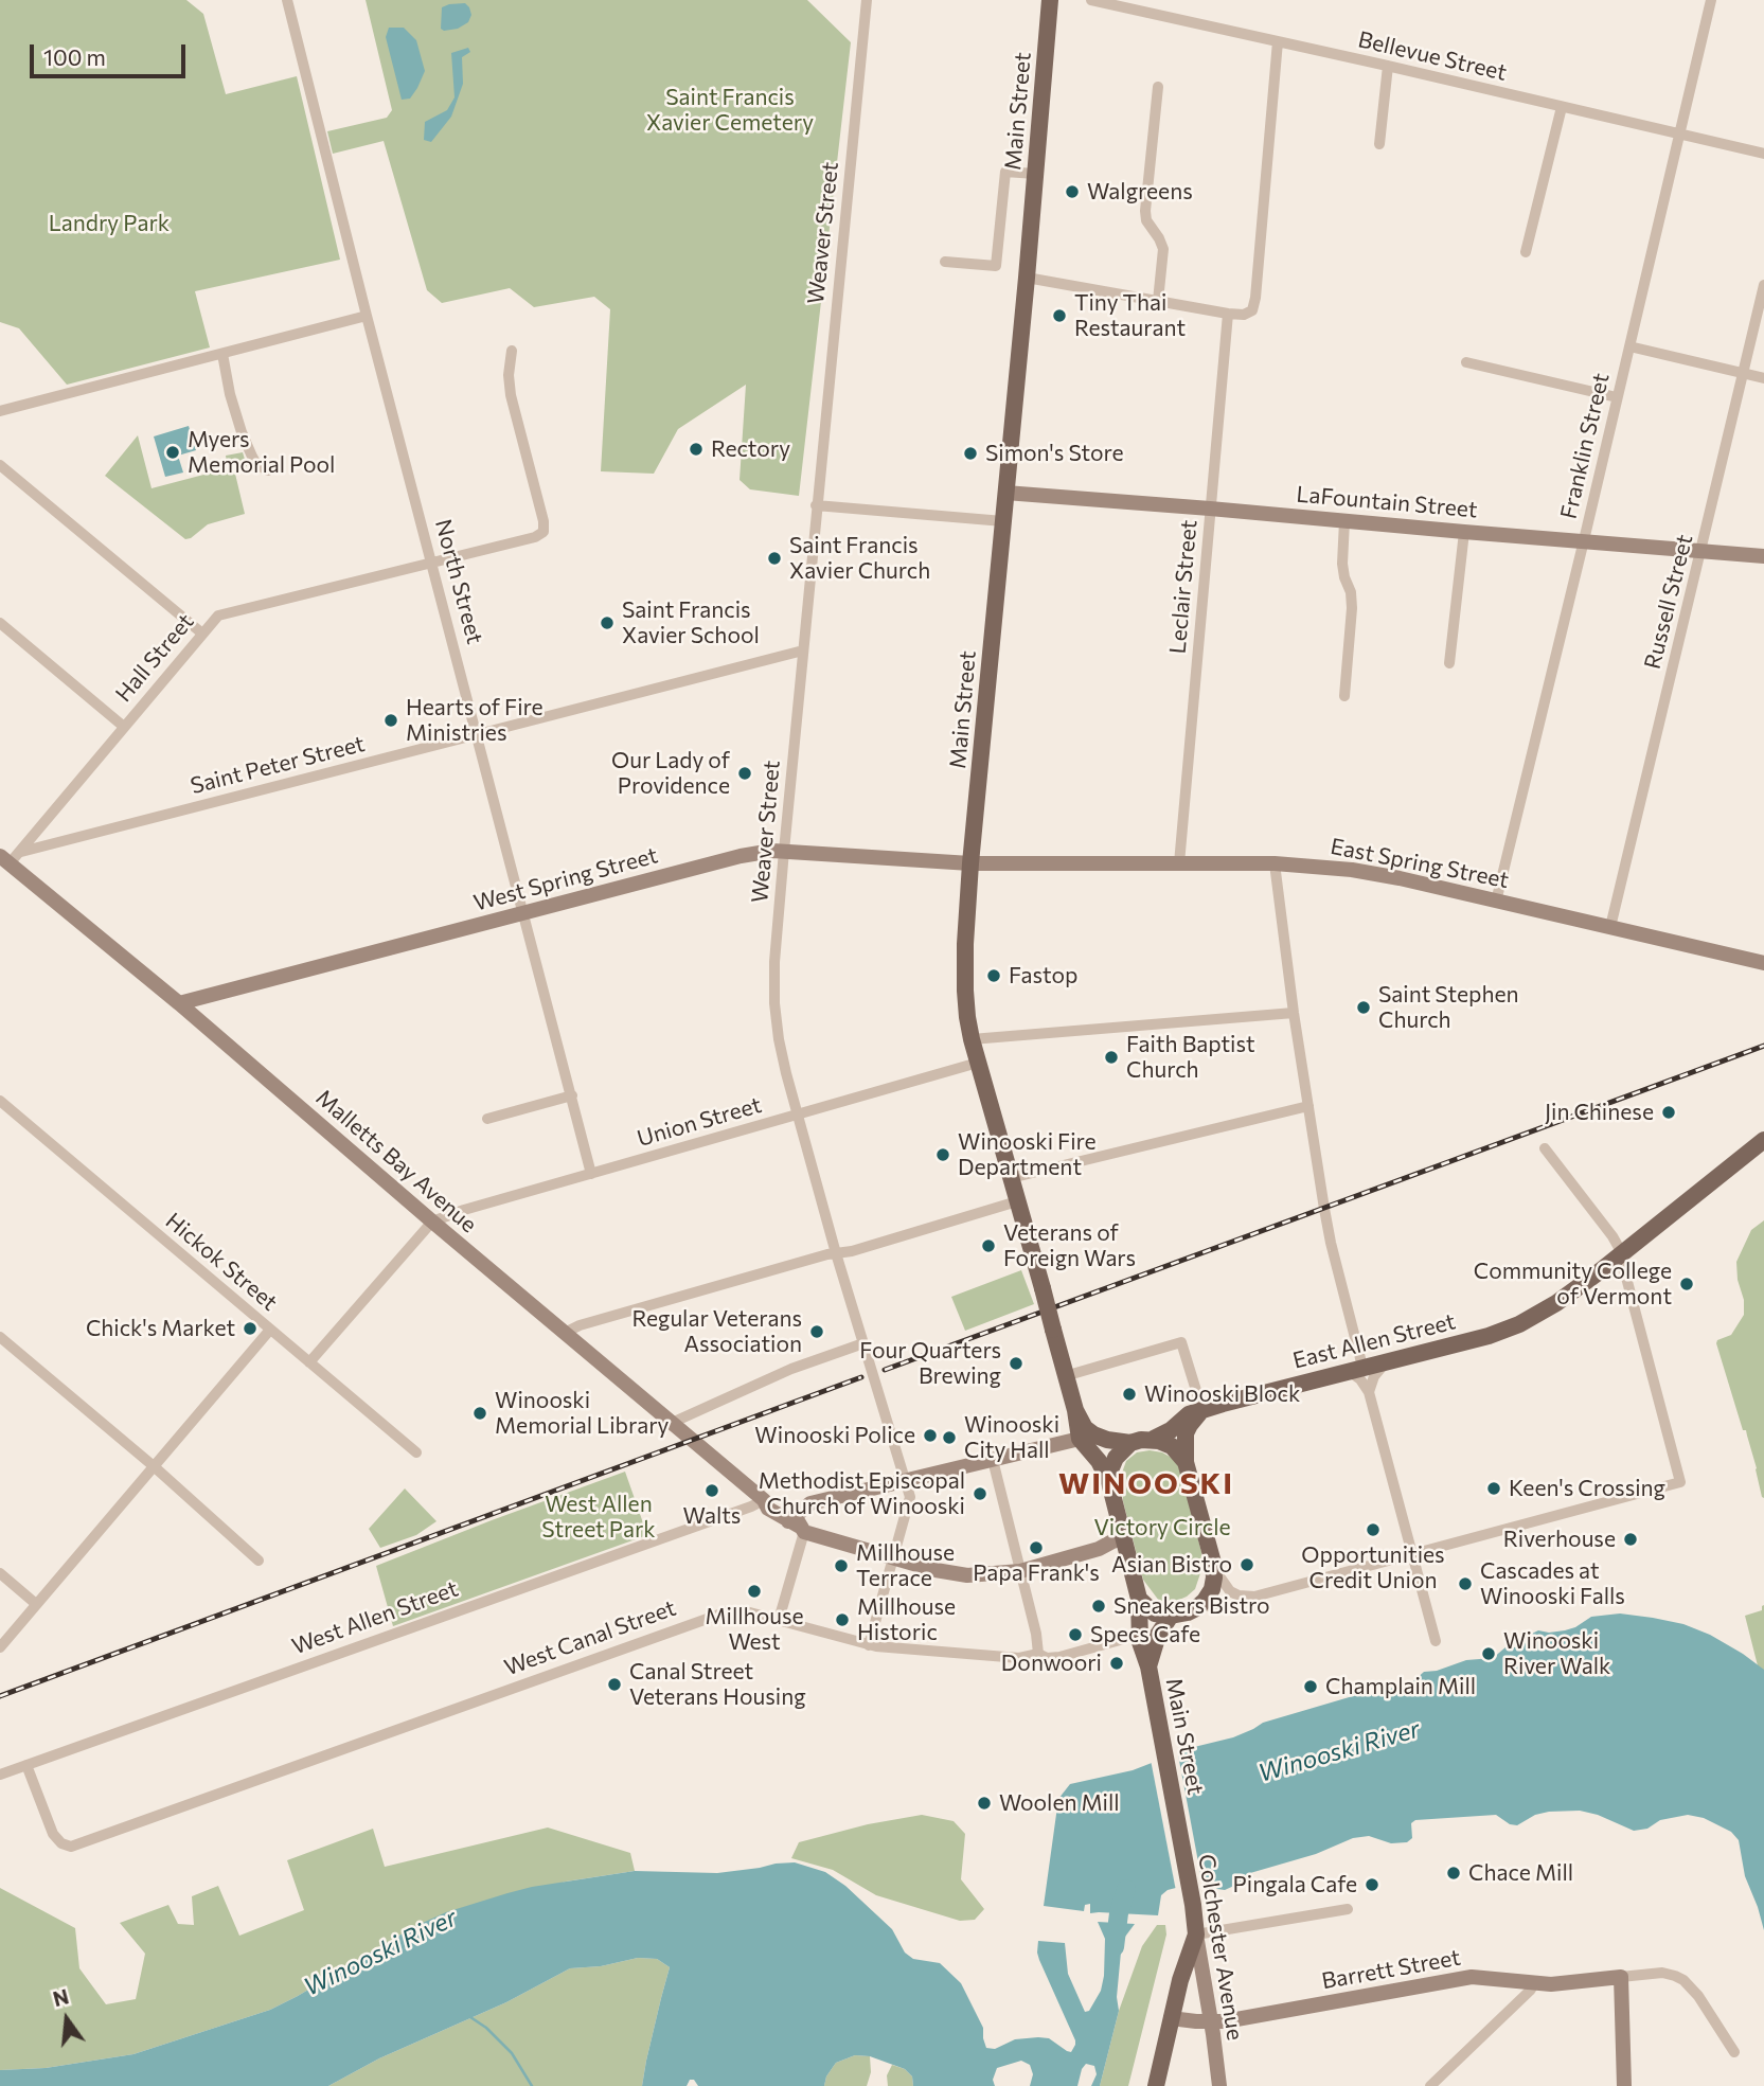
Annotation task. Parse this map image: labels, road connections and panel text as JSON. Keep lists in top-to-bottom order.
{
  "streets": {
    "main road": ["Main Street", "East Allen Street", "Colchester Avenue"],
    "street": [
      "Bellevue Street",
      "Weaver Street",
      "Franklin Street",
      "LaFountain Street",
      "North Street",
      "Leclair Street",
      "Russell Street",
      "Hall Street",
      "Saint Peter Street",
      "East Spring Street",
      "West Spring Street",
      "Union Street",
      "Malletts Bay Avenue",
      "Hickok Street",
      "West Allen Street",
      "West Canal Street",
      "Barrett Street"
    ]
  },
  "crossings": [
    ["Bellevue Street", "Franklin Street"],
    ["Main Street", "LaFountain Street"],
    ["Main Street", "East Spring Street"],
    ["Main Street", "West Spring Street"],
    ["Main Street", "Union Street"],
    ["Main Street", "Malletts Bay Avenue"],
    ["Main Street", "East Allen Street"],
    ["Main Street", "West Canal Street"],
    ["Main Street", "Colchester Avenue"],
    ["Weaver Street", "Saint Peter Street"],
    ["Weaver Street", "West Spring Street"],
    ["Weaver Street", "Union Street"],
    ["Weaver Street", "Malletts Bay Avenue"],
    ["Weaver Street", "West Canal Street"],
    ["Franklin Street", "LaFountain Street"],
    ["Franklin Street", "East Spring Street"],
    ["LaFountain Street", "Leclair Street"],
    ["LaFountain Street", "Russell Street"],
    ["North Street", "Hall Street"],
    ["North Street", "Saint Peter Street"],
    ["North Street", "West Spring Street"],
    ["North Street", "Union Street"],
    ["Leclair Street", "East Spring Street"],
    ["Russell Street", "East Spring Street"],
    ["Hall Street", "Saint Peter Street"],
    ["Hall Street", "Malletts Bay Avenue"],
    ["Saint Peter Street", "Malletts Bay Avenue"],
    ["East Spring Street", "West Spring Street"],
    ["West Spring Street", "Malletts Bay Avenue"],
    ["Union Street", "Malletts Bay Avenue"],
    ["Malletts Bay Avenue", "West Allen Street"],
    ["West Allen Street", "West Canal Street"],
    ["Colchester Avenue", "Barrett Street"]
  ],
  "districts": ["WINOOSKI"],
  "water": ["Winooski River"],
  "parks": [
    "Saint Francis Xavier Cemetery",
    "Landry Park",
    "West Allen Street Park",
    "Victory Circle"
  ],
  "places": [
    "Walgreens",
    "Tiny Thai Restaurant",
    "Rectory",
    "Myers Memorial Pool",
    "Simon's Store",
    "Saint Francis Xavier Church",
    "Saint Francis Xavier School",
    "Hearts of Fire Ministries",
    "Our Lady of Providence",
    "Fastop",
    "Saint Stephen Church",
    "Faith Baptist Church",
    "Jin Chinese",
    "Winooski Fire Department",
    "Veterans of Foreign Wars",
    "Community College of Vermont",
    "Chick's Market",
    "Regular Veterans Association",
    "Four Quarters Brewing",
    "Winooski Block",
    "Winooski Memorial Library",
    "Winooski Police",
    "Winooski City Hall",
    "Keen's Crossing",
    "Walts",
    "Methodist Episcopal Church of Winooski",
    "Opportunities Credit Union",
    "Riverhouse",
    "Papa Frank's",
    "Asian Bistro",
    "Millhouse Terrace",
    "Cascades at Winooski Falls",
    "Millhouse West",
    "Sneakers Bistro",
    "Millhouse Historic",
    "Specs Cafe",
    "Winooski River Walk",
    "Donwoori",
    "Canal Street Veterans Housing",
    "Champlain Mill",
    "Woolen Mill",
    "Chace Mill",
    "Pingala Cafe"
  ],
  "scale_bar": "100 m",
  "north": "top"
}
